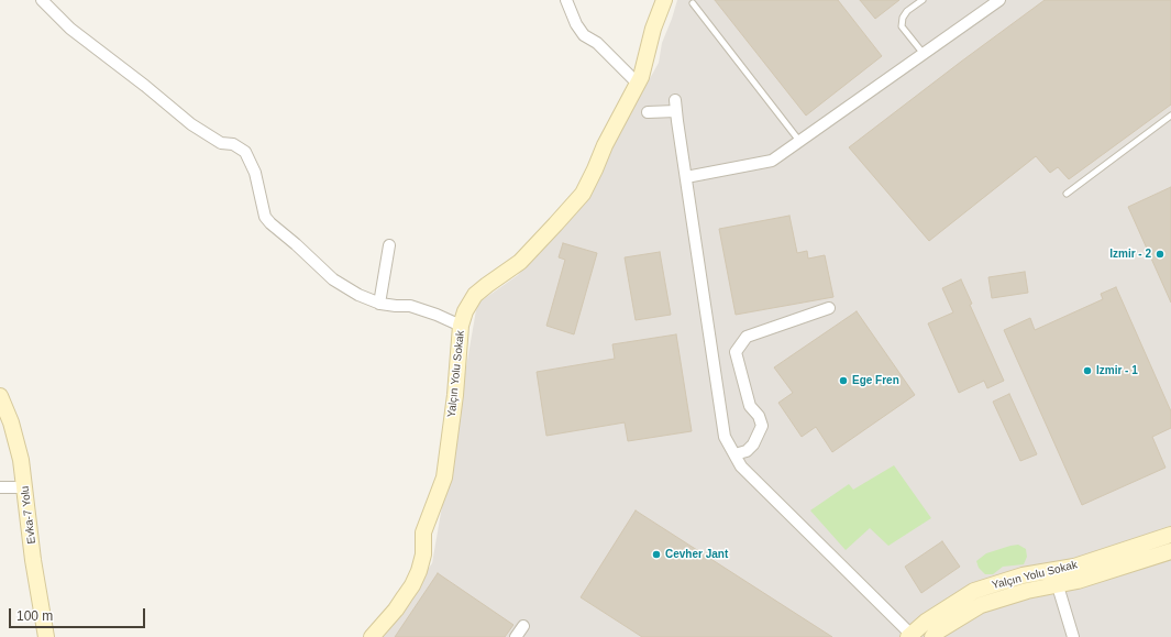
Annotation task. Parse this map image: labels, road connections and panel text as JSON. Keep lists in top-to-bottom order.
{
  "streets": {
    "street": ["Yalçın Yolu Sokak", "Evka-7 Yolu"]
  },
  "places": [
    "Izmir - 2",
    "Izmir - 1",
    "Ege Fren",
    "Cevher Jant"
  ],
  "scale_bar": "100 m"
}
